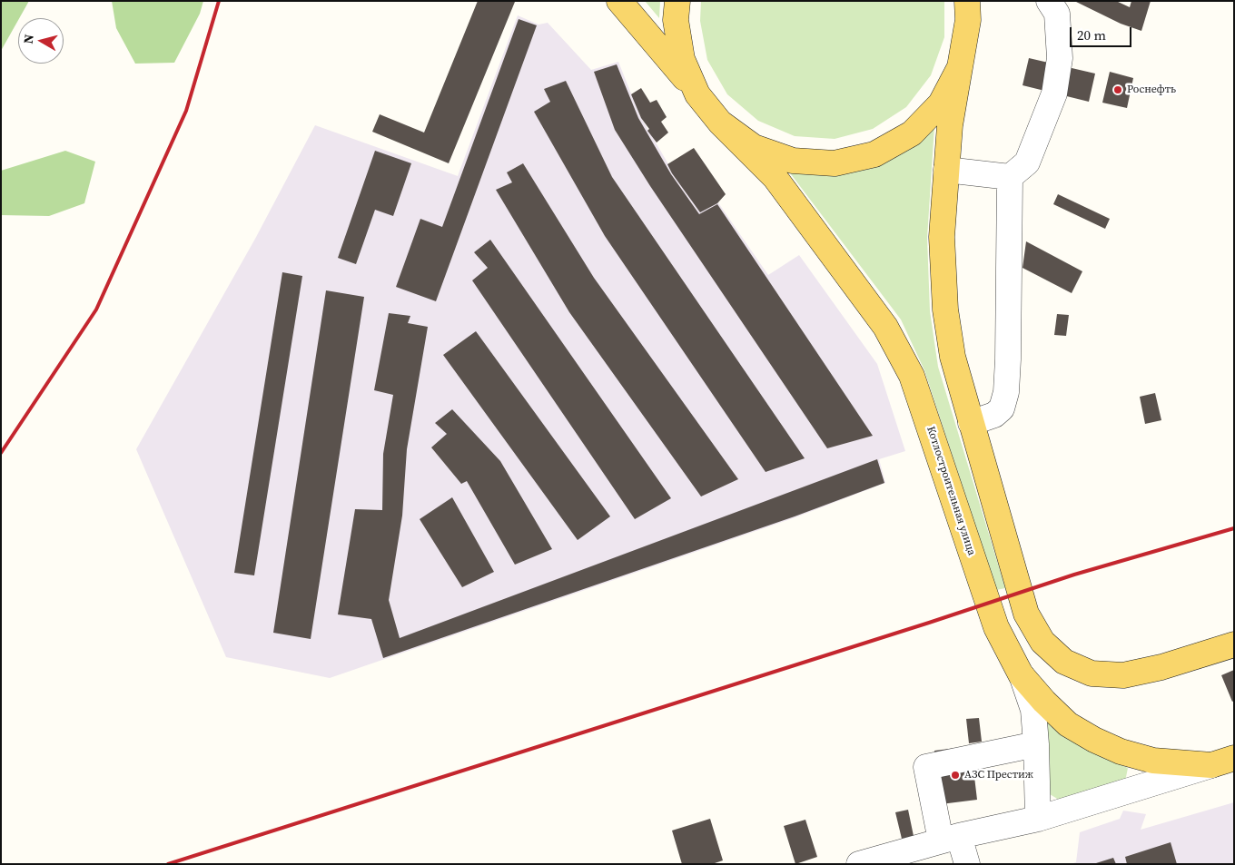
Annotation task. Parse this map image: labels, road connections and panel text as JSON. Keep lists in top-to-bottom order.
{
  "streets": {
    "main road": ["Котлостроительная улица"]
  },
  "places": ["Роснефть", "АЗС Престиж"],
  "scale_bar": "20 m",
  "north": "left"
}
